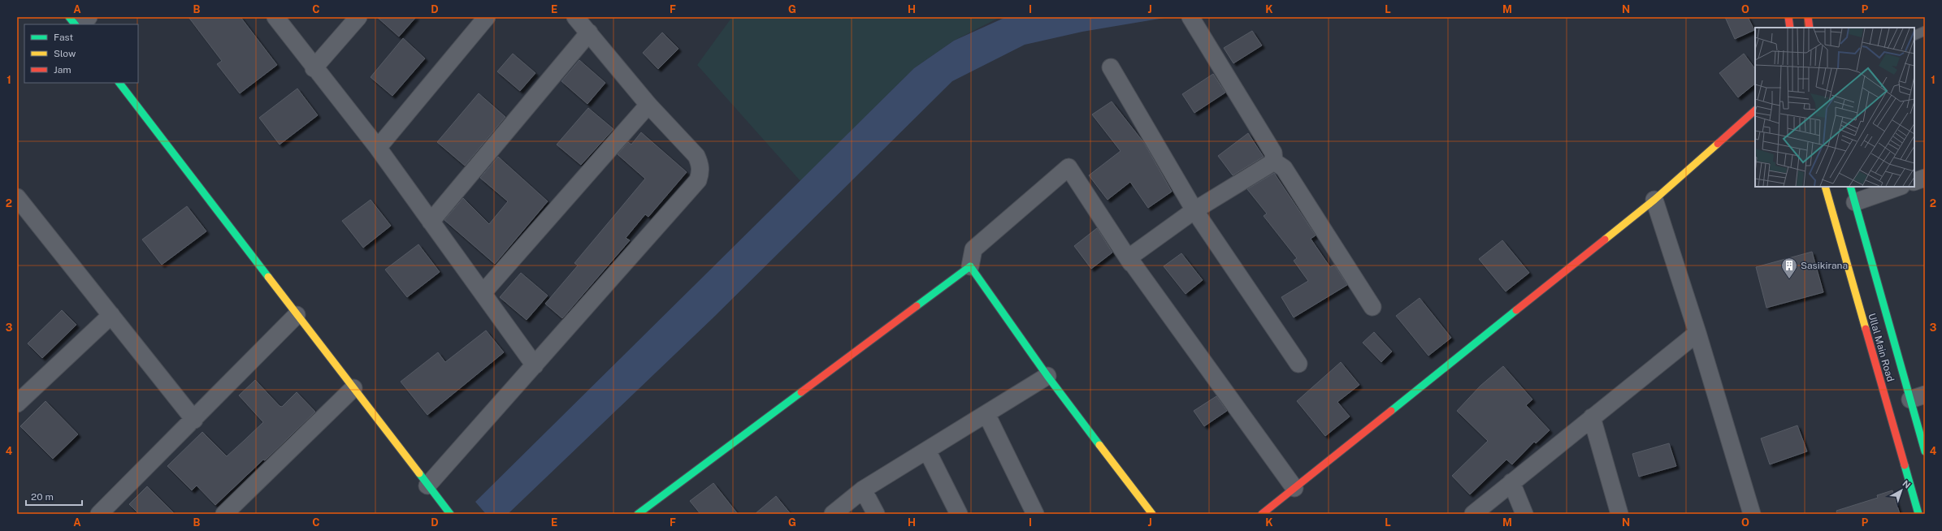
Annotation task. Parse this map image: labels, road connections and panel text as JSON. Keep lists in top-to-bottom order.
{
  "streets": {
    "street": ["Ullal Main Road"]
  },
  "places": {
    "building": ["Sasikirana"]
  },
  "legend": ["Fast", "Slow", "Jam"],
  "scale_bar": "20 m",
  "north": "top right",
  "grid": {
    "columns": [
      "A",
      "B",
      "C",
      "D",
      "E",
      "F",
      "G",
      "H",
      "I",
      "J",
      "K",
      "L",
      "M",
      "N",
      "O",
      "P"
    ],
    "rows": [
      "1",
      "2",
      "3",
      "4"
    ]
  }
}
